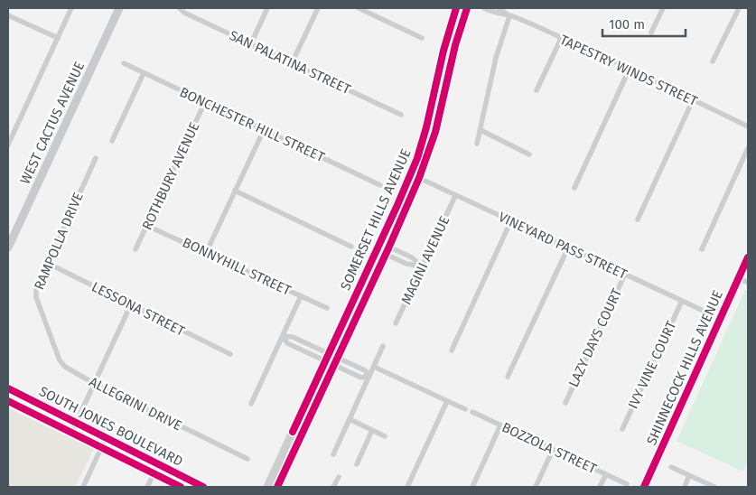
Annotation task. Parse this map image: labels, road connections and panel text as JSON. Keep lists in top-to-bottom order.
{
  "streets": {
    "main road": [
      "WEST CACTUS AVENUE",
      "SOMERSET HILLS AVENUE",
      "SHINNECOCK HILLS AVENUE",
      "SOUTH JONES BOULEVARD"
    ],
    "street": [
      "SAN PALATINA STREET",
      "TAPESTRY WINDS STREET",
      "BONCHESTER HILL STREET",
      "ROTHBURY AVENUE",
      "RAMPOLLA DRIVE",
      "VINEYARD PASS STREET",
      "MAGINI AVENUE",
      "BONNYHILL STREET",
      "LESSONA STREET",
      "LAZY DAYS COURT",
      "IVY VINE COURT",
      "ALLEGRINI DRIVE",
      "BOZZOLA STREET"
    ]
  },
  "crossings": [
    ["BONCHESTER HILL STREET", "ROTHBURY AVENUE"],
    ["ROTHBURY AVENUE", "BONNYHILL STREET"],
    ["SOMERSET HILLS AVENUE", "VINEYARD PASS STREET"],
    ["RAMPOLLA DRIVE", "LESSONA STREET"],
    ["RAMPOLLA DRIVE", "ALLEGRINI DRIVE"],
    ["VINEYARD PASS STREET", "MAGINI AVENUE"],
    ["VINEYARD PASS STREET", "LAZY DAYS COURT"],
    ["VINEYARD PASS STREET", "IVY VINE COURT"]
  ],
  "scale_bar": "100 m"
}
